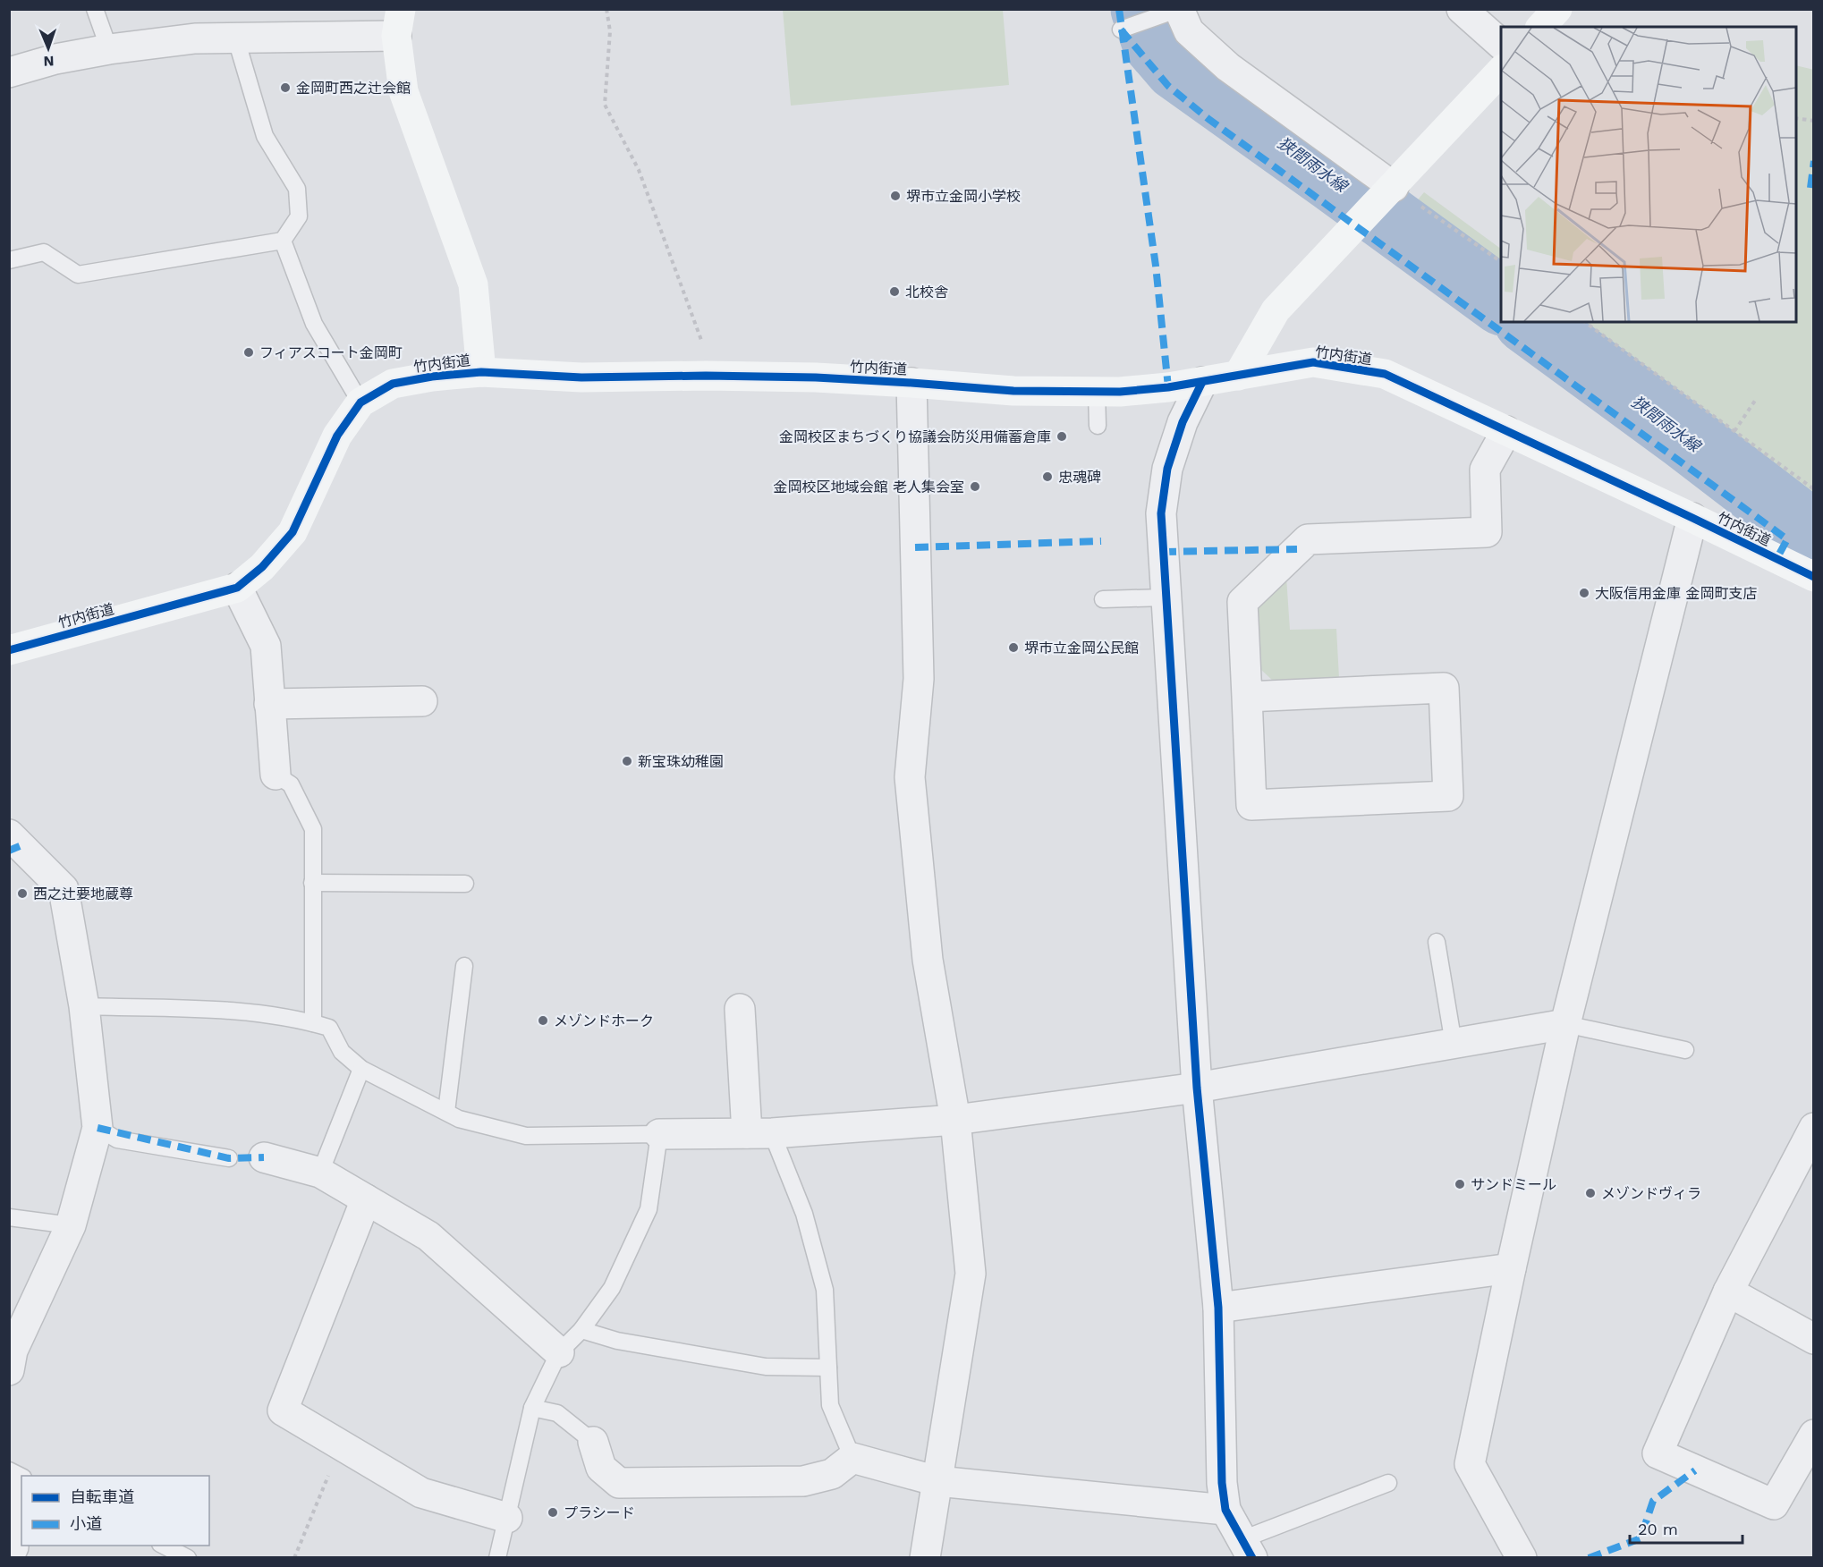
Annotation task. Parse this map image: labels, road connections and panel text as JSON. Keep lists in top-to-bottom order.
{
  "streets": {
    "street": ["竹内街道"]
  },
  "water": ["狭間雨水線"],
  "places": [
    "金岡町西之辻会館",
    "堺市立金岡小学校",
    "北校舎",
    "フィアスコート金岡町",
    "金岡校区まちづくり協議会防災用備蓄倉庫",
    "忠魂碑",
    "金岡校区地域会館 老人集会室",
    "大阪信用金庫 金岡町支店",
    "堺市立金岡公民館",
    "新宝珠幼稚園",
    "西之辻要地蔵尊",
    "メゾンドホーク",
    "サンドミール",
    "メゾンドヴィラ",
    "プラシード"
  ],
  "legend": ["自転車道", "小道"],
  "scale_bar": "20 m",
  "north": "bottom"
}
